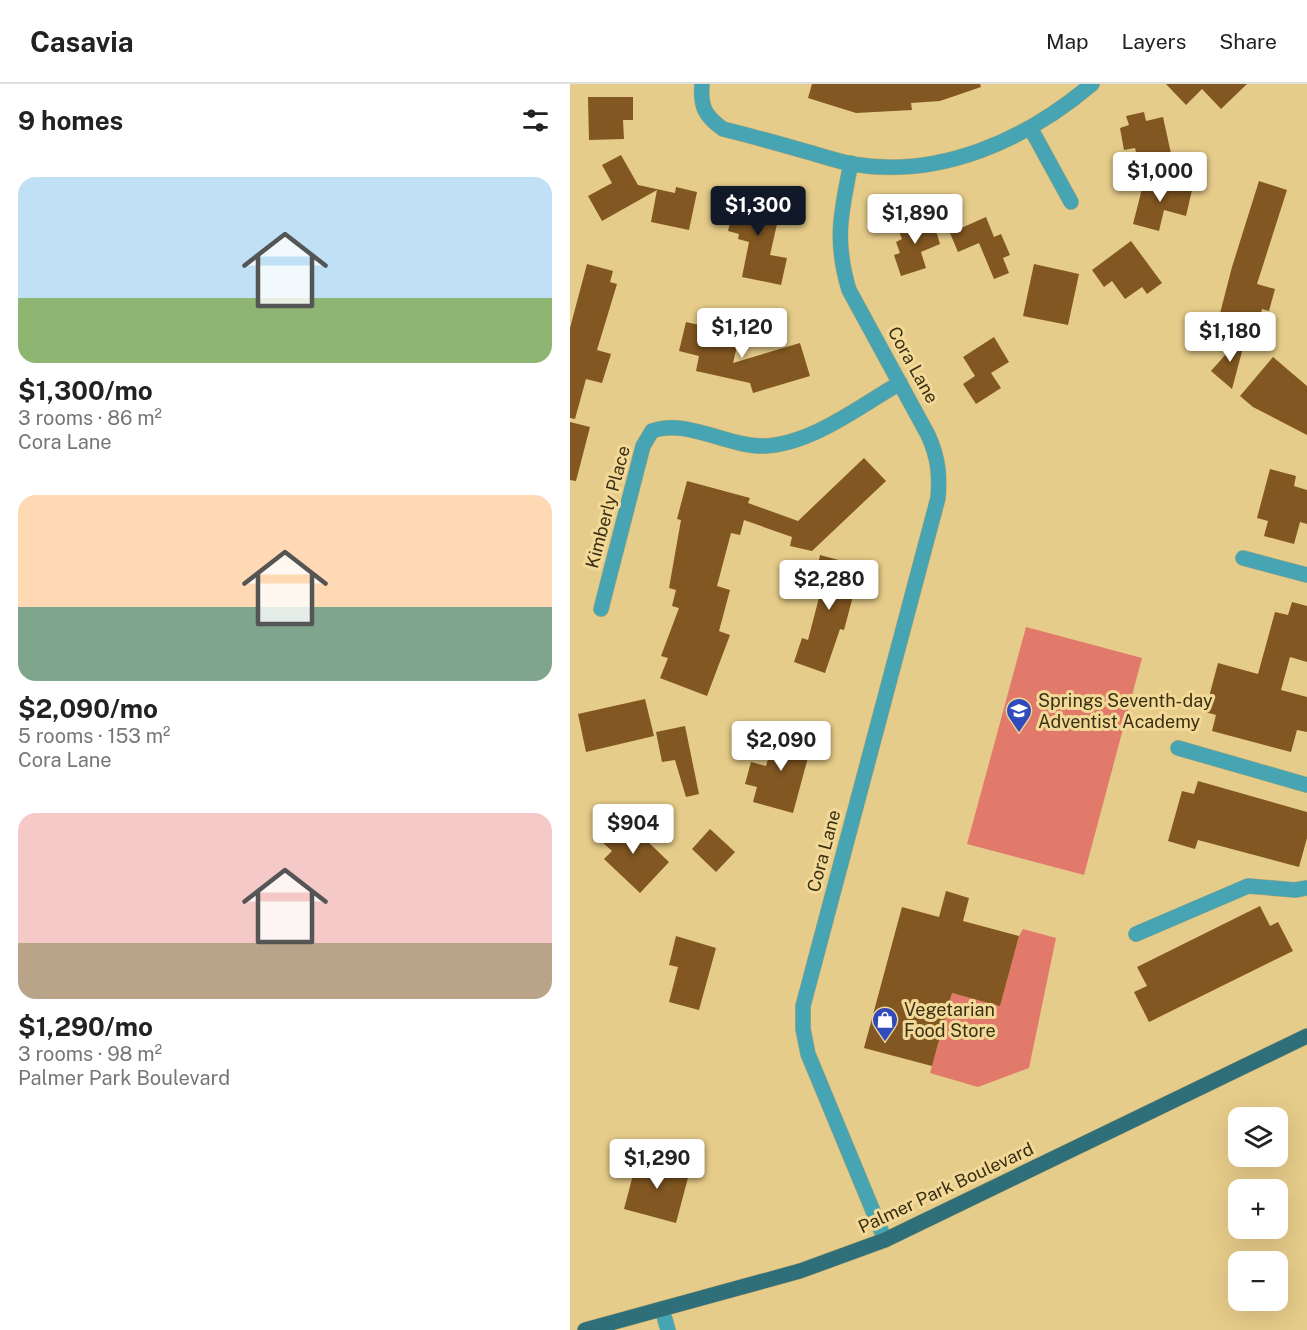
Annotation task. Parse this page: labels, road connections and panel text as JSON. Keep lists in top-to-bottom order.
{
  "streets": {
    "main road": ["Palmer Park Boulevard"],
    "street": ["Cora Lane", "Kimberly Place"]
  },
  "crossings": [
    ["Cora Lane", "Kimberly Place"],
    ["Cora Lane", "Palmer Park Boulevard"]
  ],
  "places": {
    "school or university": ["Springs Seventh-day Adventist Academy"],
    "shop": ["Vegetarian Food Store"]
  },
  "page": {
    "header": "Casavia",
    "nav": ["Map", "Layers", "Share"],
    "heading": "9 homes",
    "price": [
      "$1,000",
      "$1,300",
      "$1,890",
      "$1,120",
      "$1,180",
      "$2,280",
      "$2,090",
      "$904",
      "$1,290"
    ],
    "list": [
      {
        "name": "$1,300/mo",
        "note": "3 rooms · 86 m² · Cora Lane"
      },
      {
        "name": "$2,090/mo",
        "note": "5 rooms · 153 m² · Cora Lane"
      },
      {
        "name": "$1,290/mo",
        "note": "3 rooms · 98 m² · Palmer Park Boulevard"
      }
    ],
    "map_buttons": ["+", "−"]
  }
}
